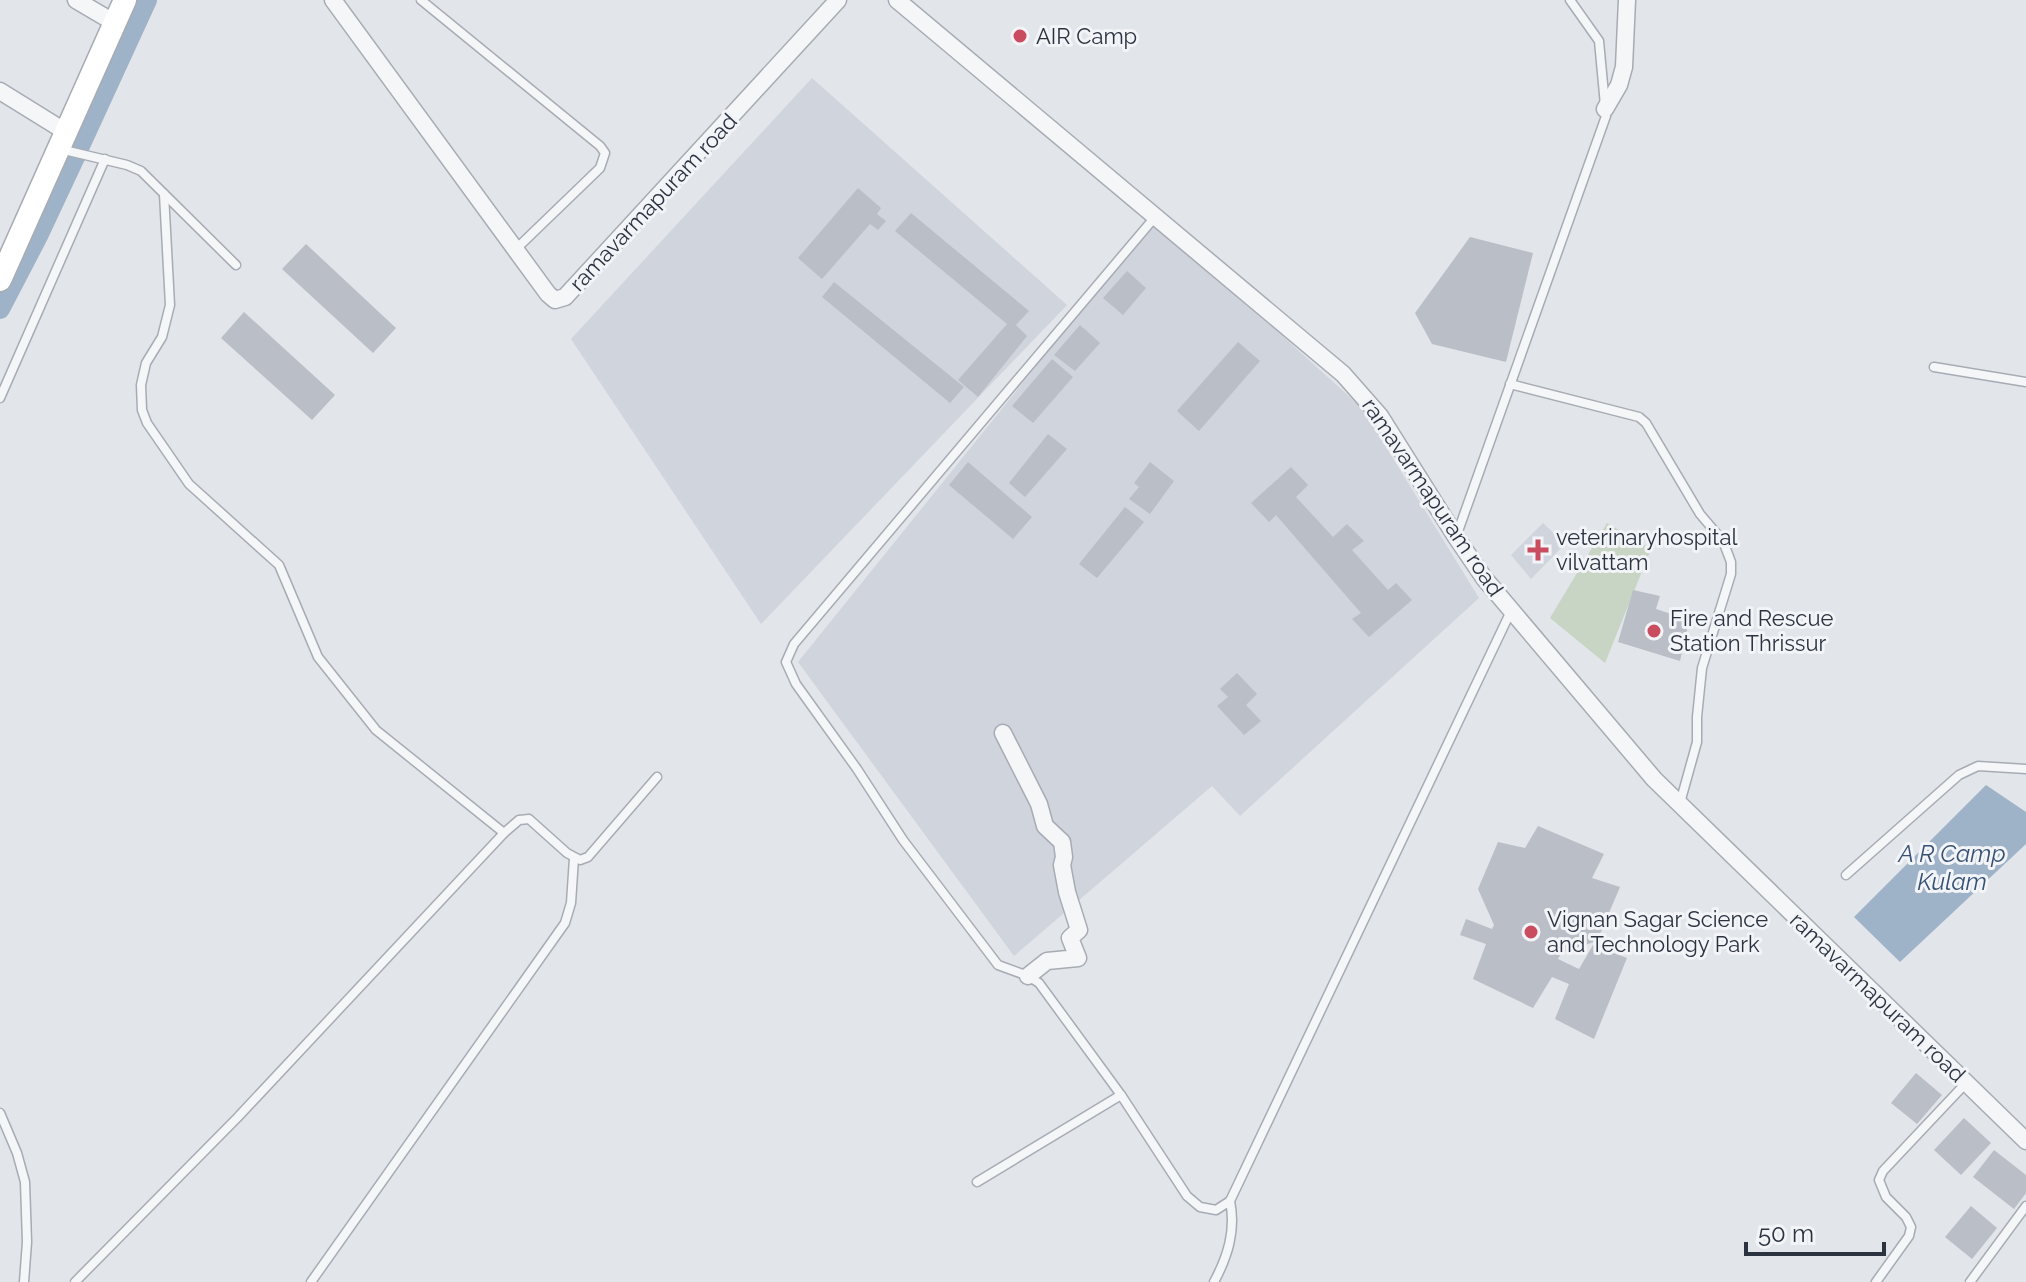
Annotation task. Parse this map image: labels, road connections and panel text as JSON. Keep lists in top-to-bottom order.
{
  "streets": {
    "street": ["ramavarmapuram road"]
  },
  "water": ["A R Camp Kulam"],
  "places": {
    "other": ["AIR Camp", "Fire and Rescue Station Thrissur", "Vignan Sagar Science and Technology Park"],
    "health": ["veterinaryhospital vilvattam"]
  },
  "scale_bar": "50 m"
}
